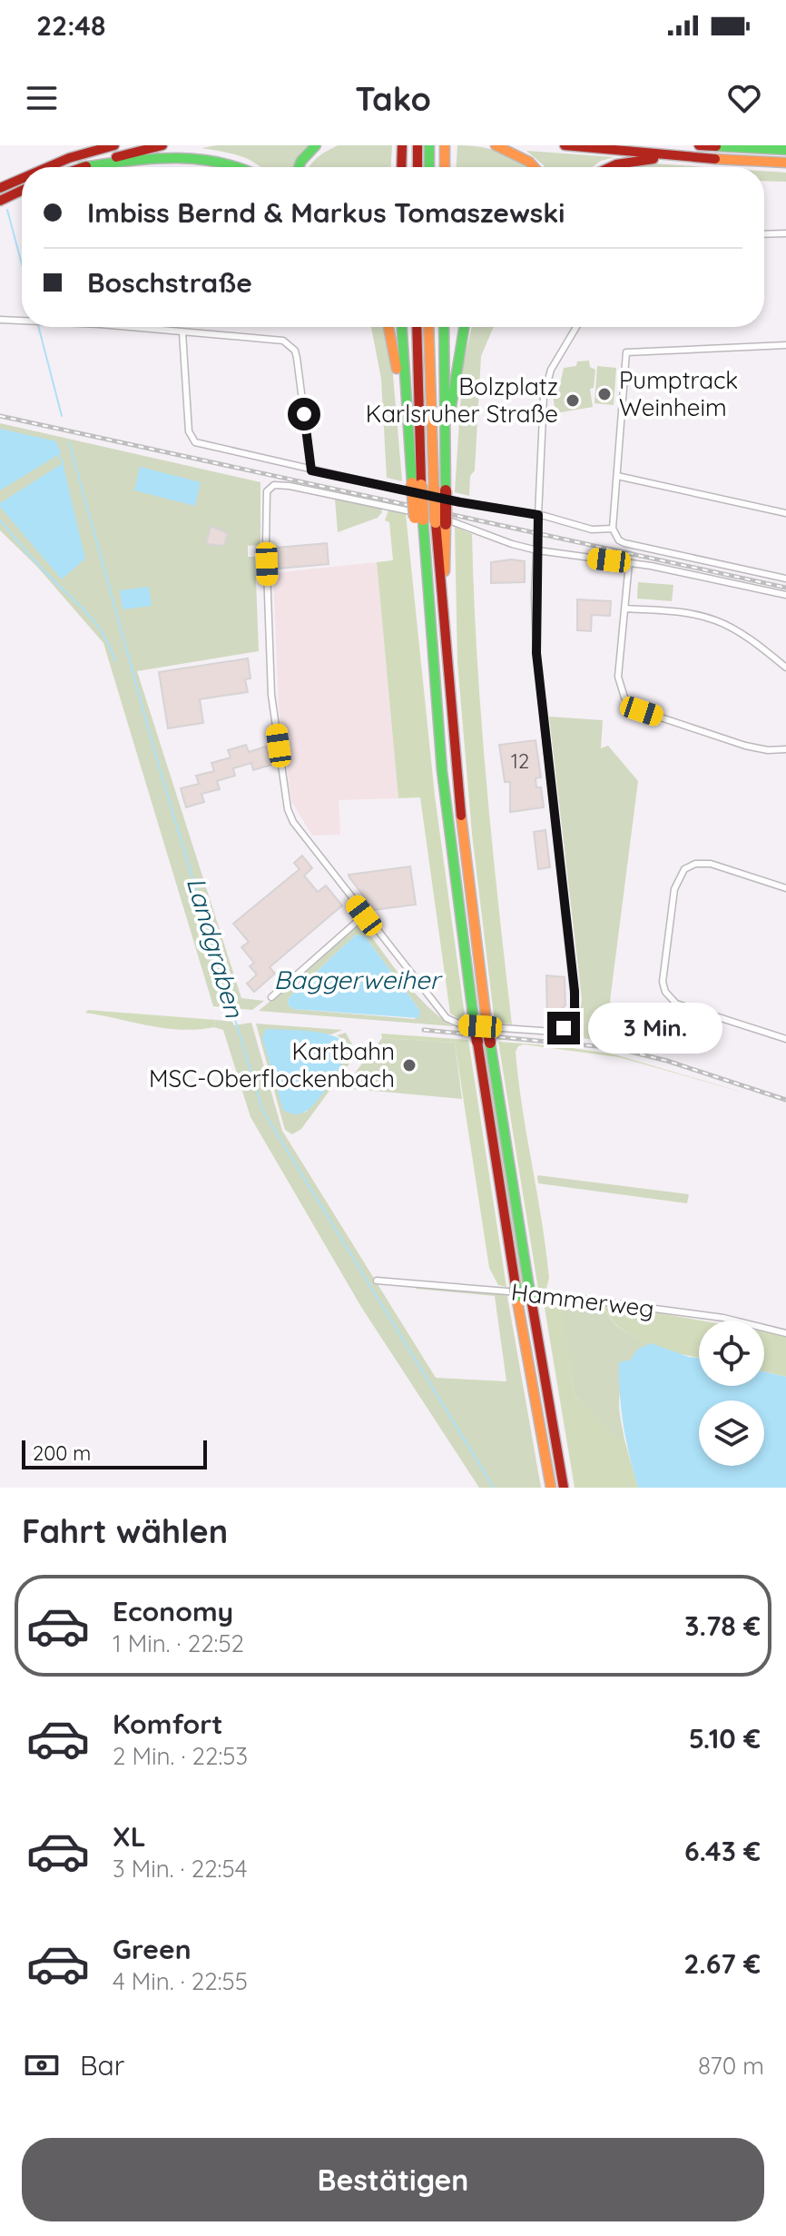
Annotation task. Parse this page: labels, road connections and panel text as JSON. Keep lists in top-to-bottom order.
{
  "streets": {
    "street": ["Hammerweg"]
  },
  "water": ["Landgraben", "Baggerweiher"],
  "places": ["Pumptrack Weinheim", "Bolzplatz Karlsruher Straße", "Kartbahn MSC-Oberflockenbach"],
  "house_numbers": ["12"],
  "scale_bar": "200 m",
  "page": {
    "status": "22:48",
    "header": "Tako",
    "banner": ["Imbiss Bernd & Markus Tomaszewski", "Boschstraße"],
    "bubble": "3 Min.",
    "scale": "200 m",
    "heading": "Fahrt wählen",
    "list": [
      {
        "name": "Economy",
        "note": "1 Min. · 22:52",
        "value": "3.78 €"
      },
      {
        "name": "Komfort",
        "note": "2 Min. · 22:53",
        "value": "5.10 €"
      },
      {
        "name": "XL",
        "note": "3 Min. · 22:54",
        "value": "6.43 €"
      },
      {
        "name": "Green",
        "note": "4 Min. · 22:55",
        "value": "2.67 €"
      }
    ],
    "pay": ["Bar", "870 m"],
    "buttons": "Bestätigen"
  }
}
